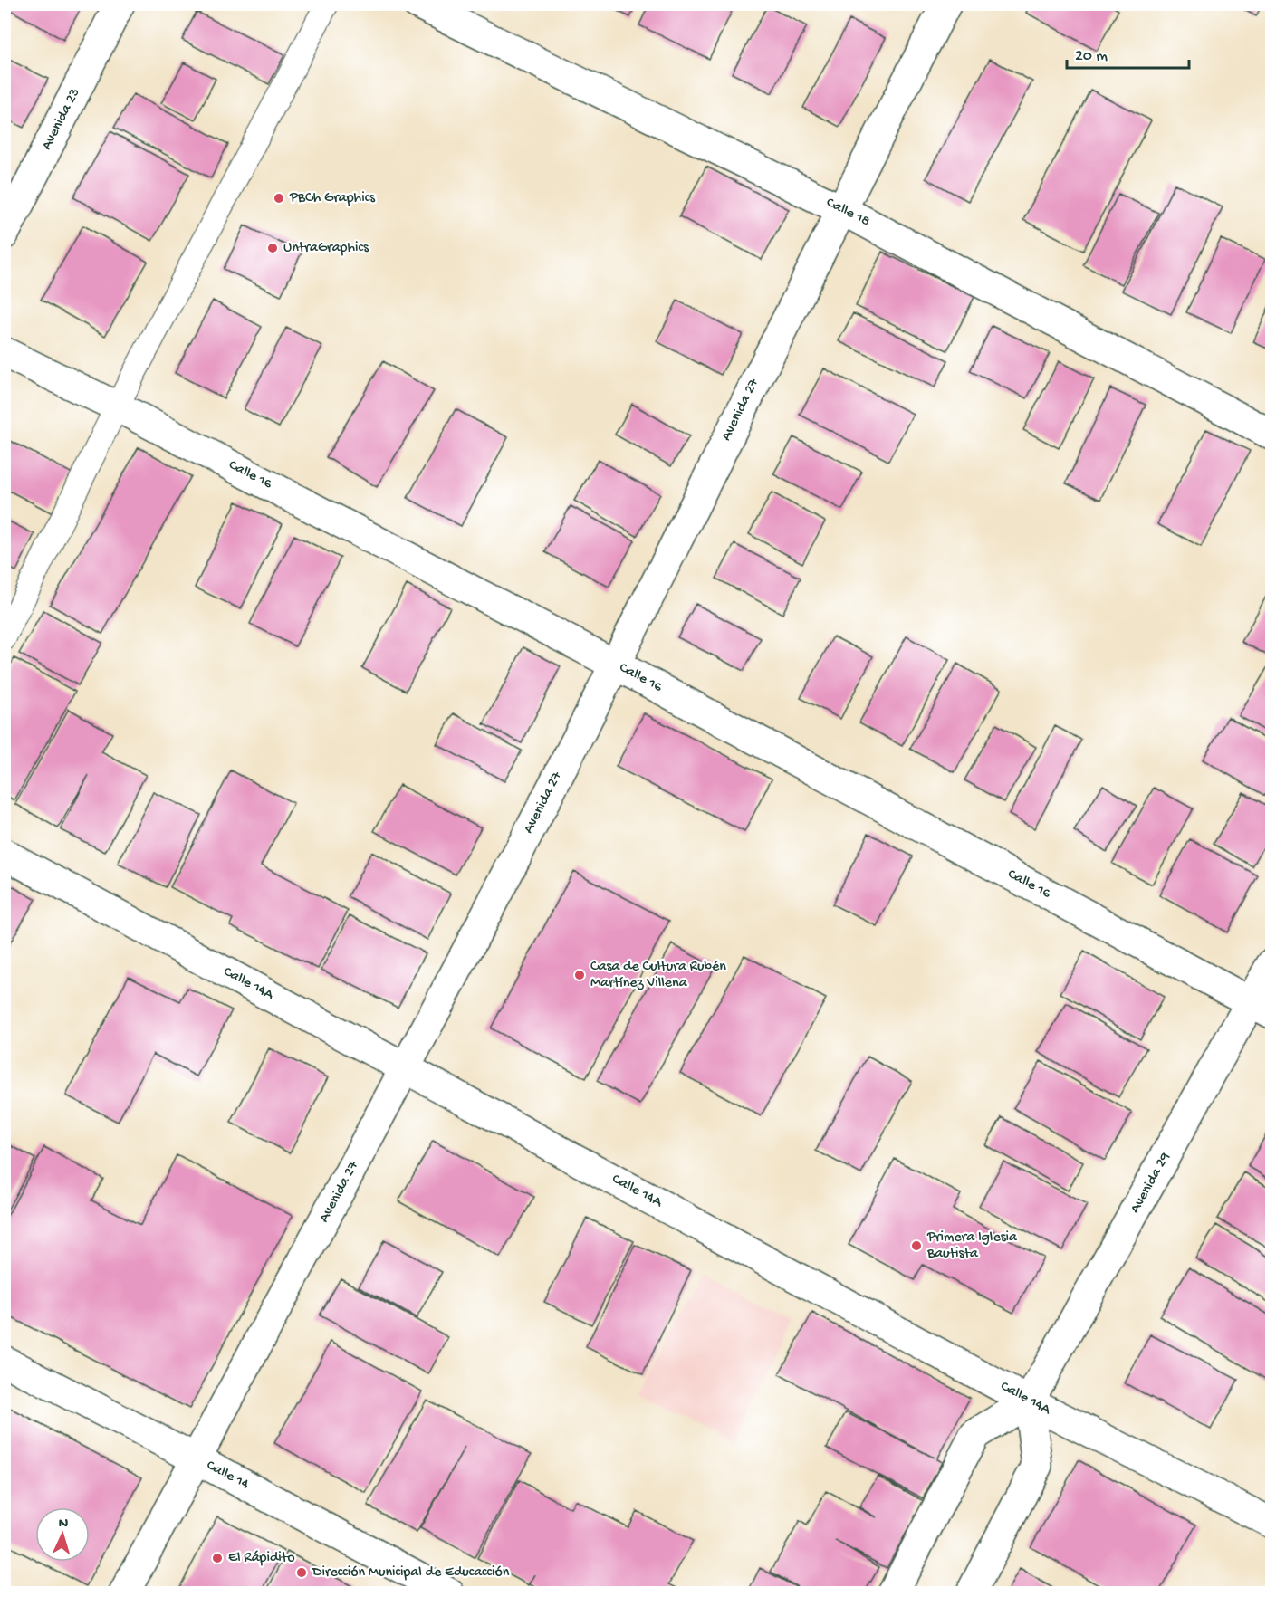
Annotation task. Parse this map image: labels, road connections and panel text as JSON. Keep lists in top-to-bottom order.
{
  "streets": {
    "street": [
      "Avenida 23",
      "Calle 18",
      "Avenida 27",
      "Calle 16",
      "Calle 14A",
      "Avenida 29",
      "Calle 14"
    ]
  },
  "crossings": [
    ["Calle 18", "Avenida 27"],
    ["Avenida 27", "Calle 16"],
    ["Avenida 27", "Calle 14A"],
    ["Avenida 27", "Calle 14"],
    ["Calle 16", "Avenida 29"],
    ["Calle 14A", "Avenida 29"]
  ],
  "places": [
    "PBCh Graphics",
    "UntraGraphics",
    "Casa de Cultura Rubén Martínez Villena",
    "Primera Iglesia Bautista",
    "El Rápidito",
    "Dirección Municipal de Educacción"
  ],
  "scale_bar": "20 m",
  "north": "top"
}
